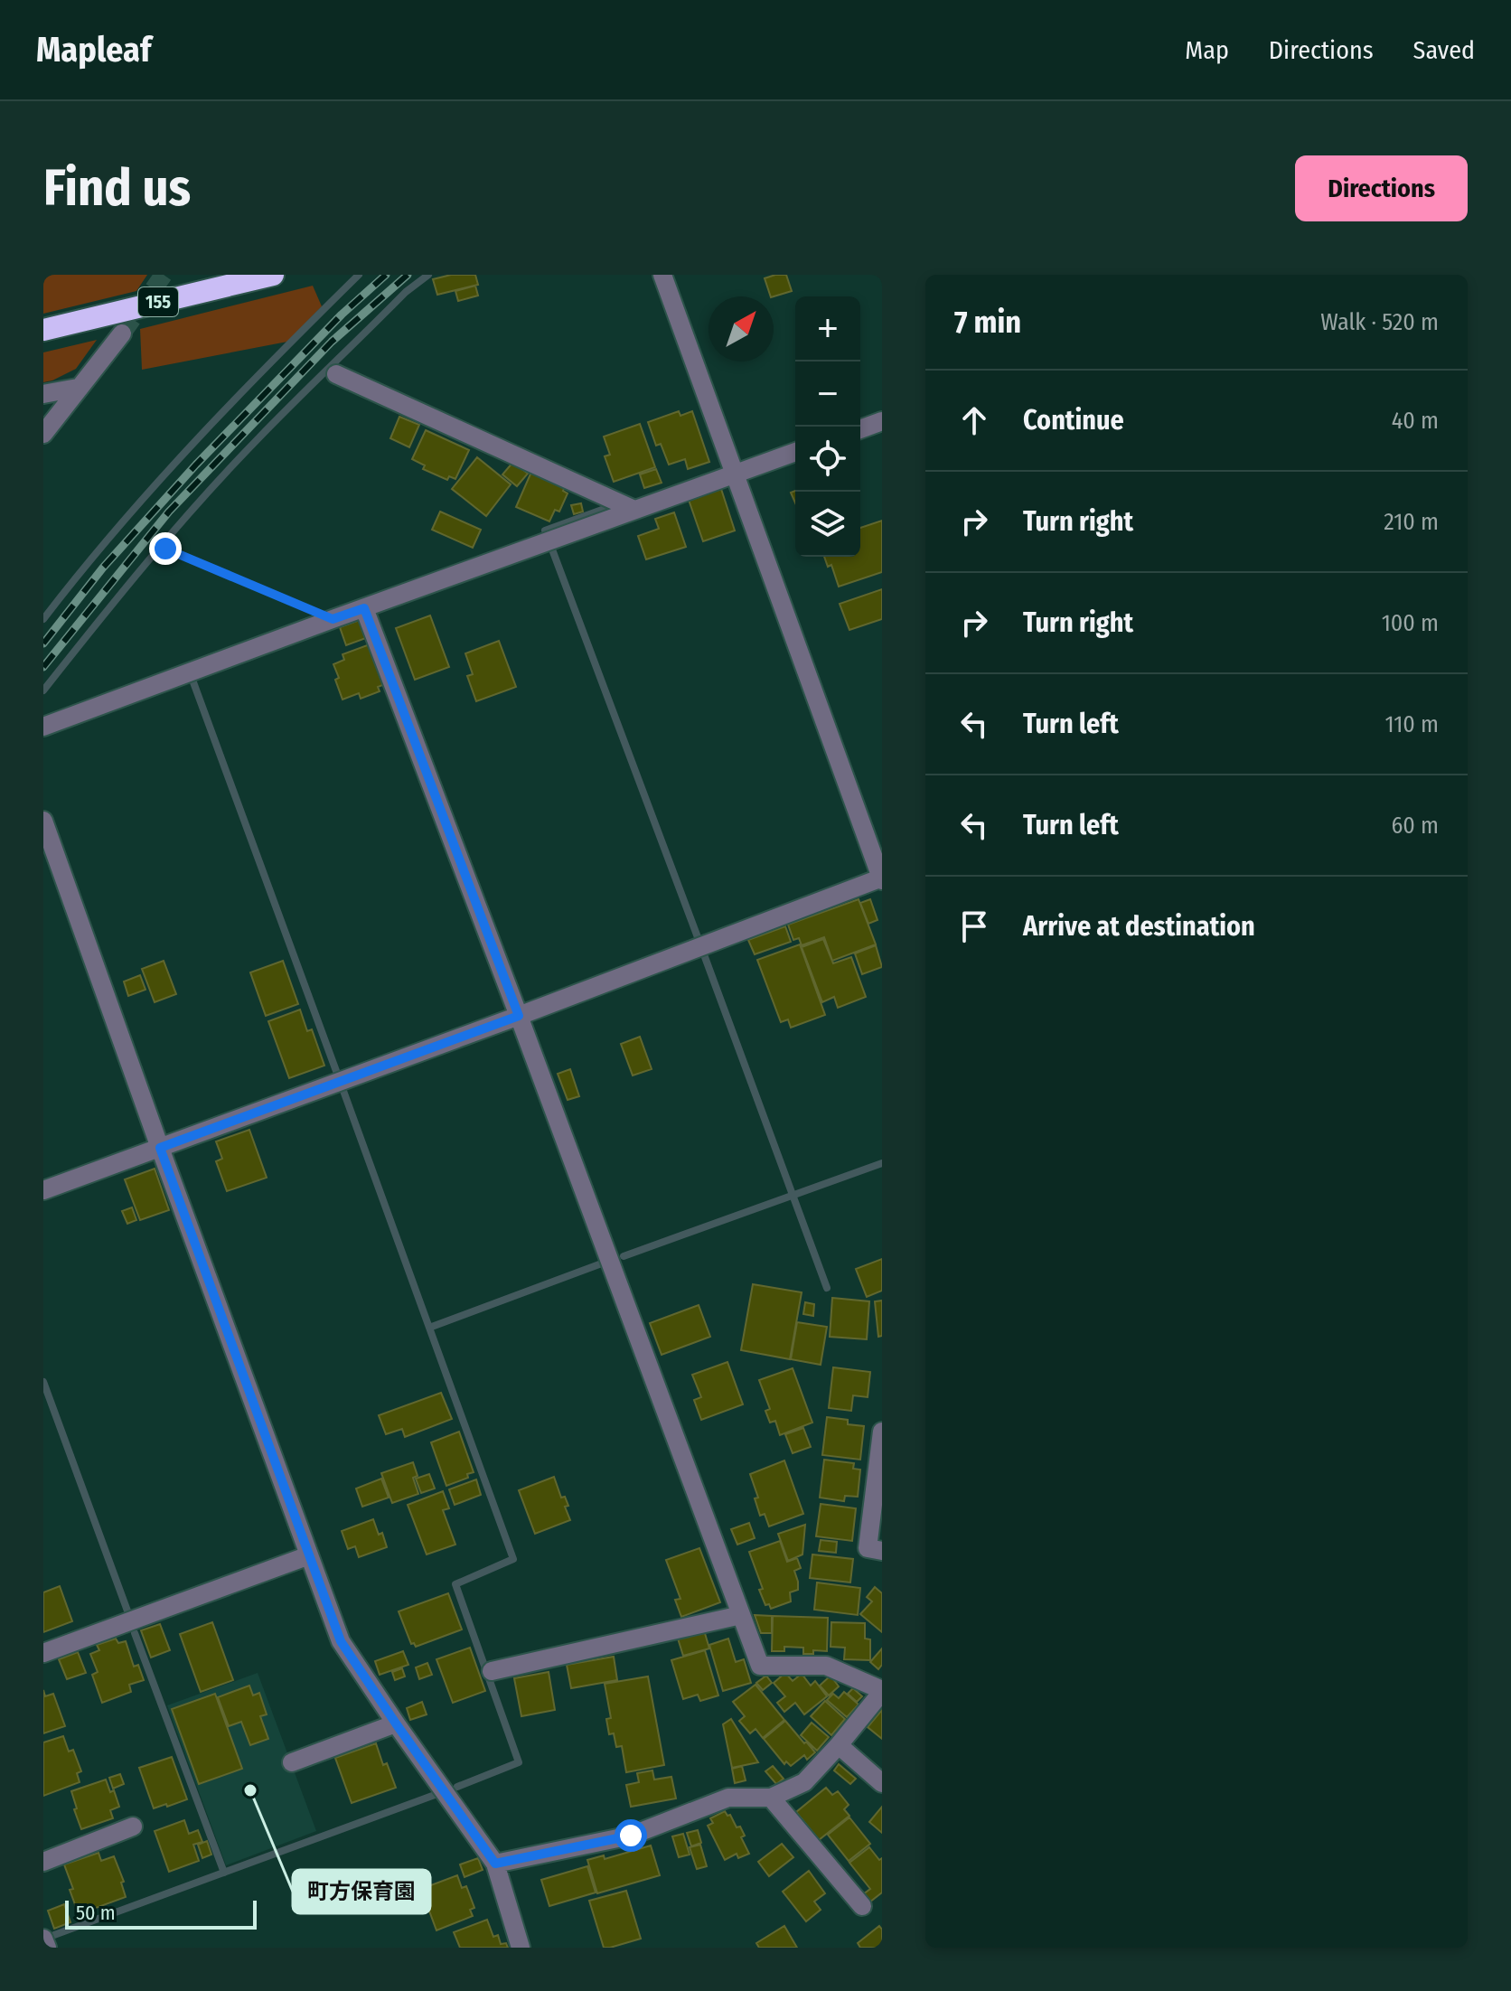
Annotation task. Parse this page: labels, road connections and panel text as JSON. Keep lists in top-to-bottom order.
{
  "streets": {
    "highway": ["155"]
  },
  "places": ["町方保育園"],
  "scale_bar": "50 m",
  "north": "top right",
  "page": {
    "header": "Mapleaf",
    "nav": ["Map", "Directions", "Saved"],
    "buttons": "Directions",
    "title": "Find us",
    "heading": ["7 min", "Walk · 520 m"],
    "map_buttons": ["+", "−"],
    "list": [
      ["Continue", "40 m"],
      ["Turn right", "210 m"],
      ["Turn right", "100 m"],
      ["Turn left", "110 m"],
      ["Turn left", "60 m"],
      "Arrive at destination"
    ],
    "scale": "50 m"
  }
}
